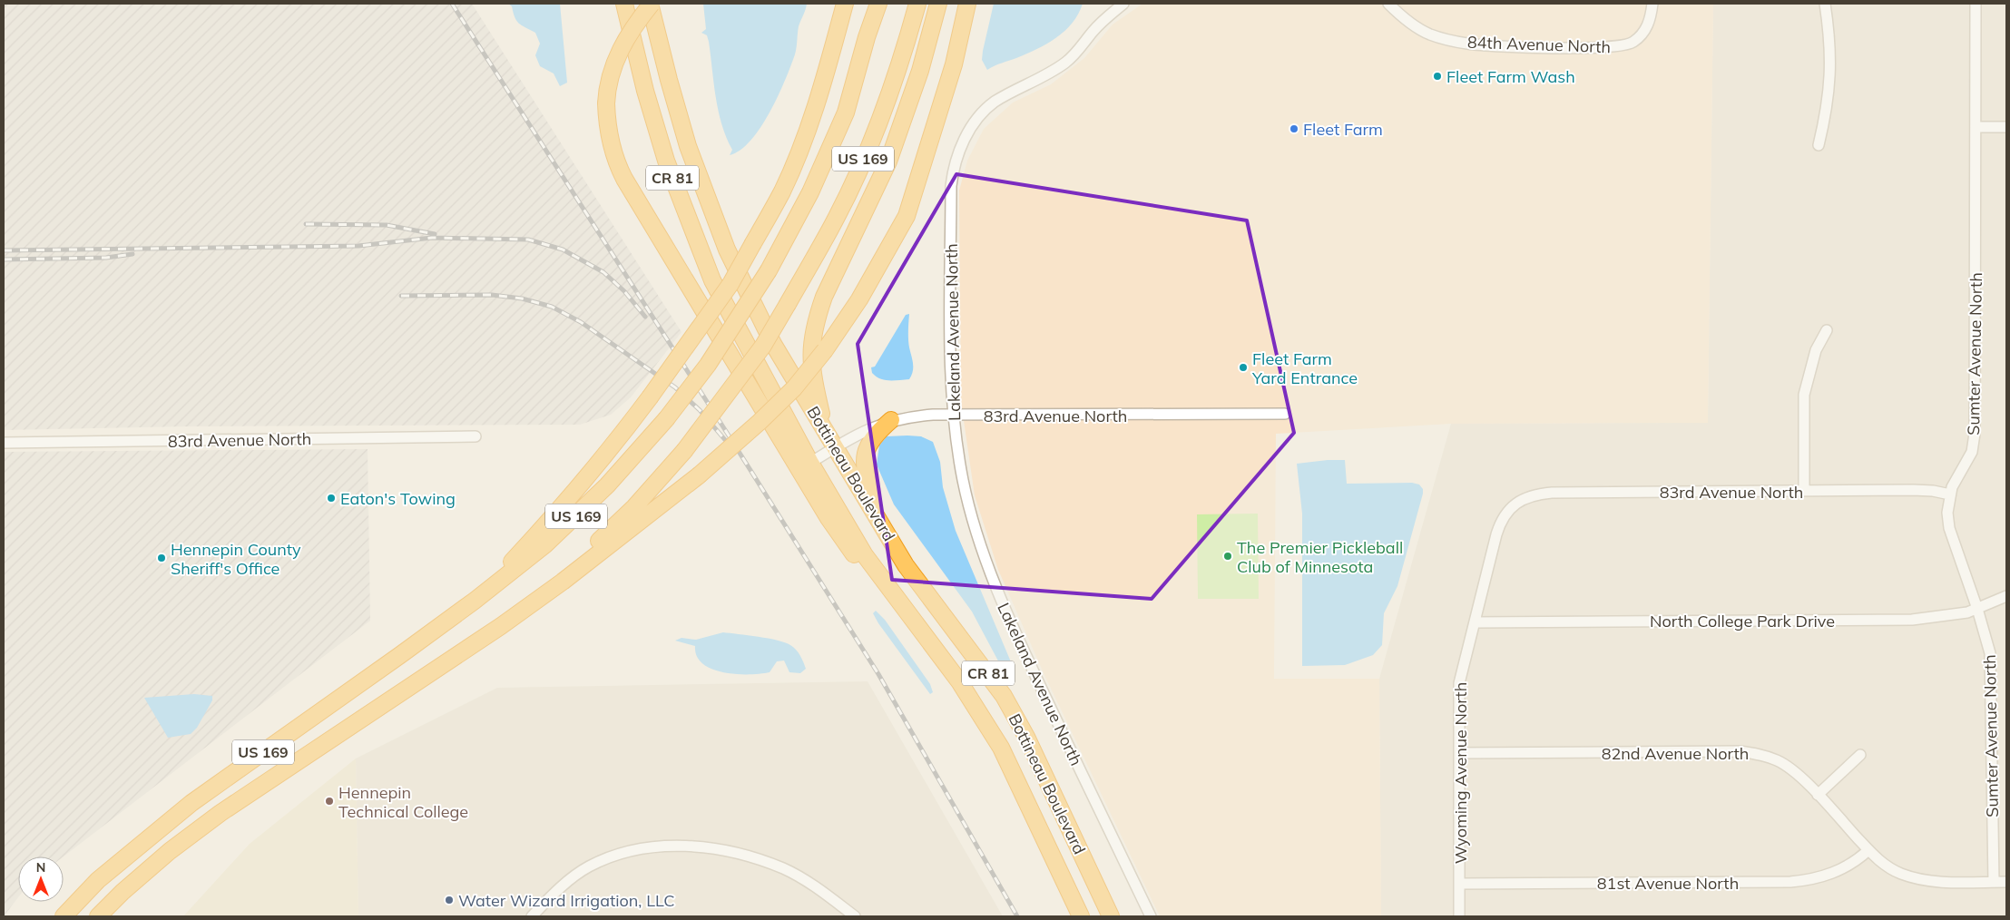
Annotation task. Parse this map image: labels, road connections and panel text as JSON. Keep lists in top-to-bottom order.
{
  "streets": {
    "highway": ["US 169", "CR 81", "Bottineau Boulevard"],
    "street": [
      "84th Avenue North",
      "Lakeland Avenue North",
      "Sumter Avenue North",
      "83rd Avenue North",
      "North College Park Drive",
      "82nd Avenue North",
      "Wyoming Avenue North",
      "81st Avenue North"
    ]
  },
  "crossings": [
    ["Lakeland Avenue North", "83rd Avenue North"],
    ["Sumter Avenue North", "83rd Avenue North"],
    ["Sumter Avenue North", "North College Park Drive"],
    ["Sumter Avenue North", "82nd Avenue North"],
    ["83rd Avenue North", "Bottineau Boulevard"],
    ["83rd Avenue North", "Wyoming Avenue North"],
    ["North College Park Drive", "Wyoming Avenue North"],
    ["82nd Avenue North", "Wyoming Avenue North"],
    ["82nd Avenue North", "81st Avenue North"],
    ["Wyoming Avenue North", "81st Avenue North"]
  ],
  "places": [
    "Fleet Farm Wash",
    "Fleet Farm",
    "Fleet Farm Yard Entrance",
    "Eaton's Towing",
    "The Premier Pickleball Club of Minnesota",
    "Hennepin County Sheriff's Office",
    "Hennepin Technical College",
    "Water Wizard Irrigation, LLC"
  ],
  "north": "top"
}
